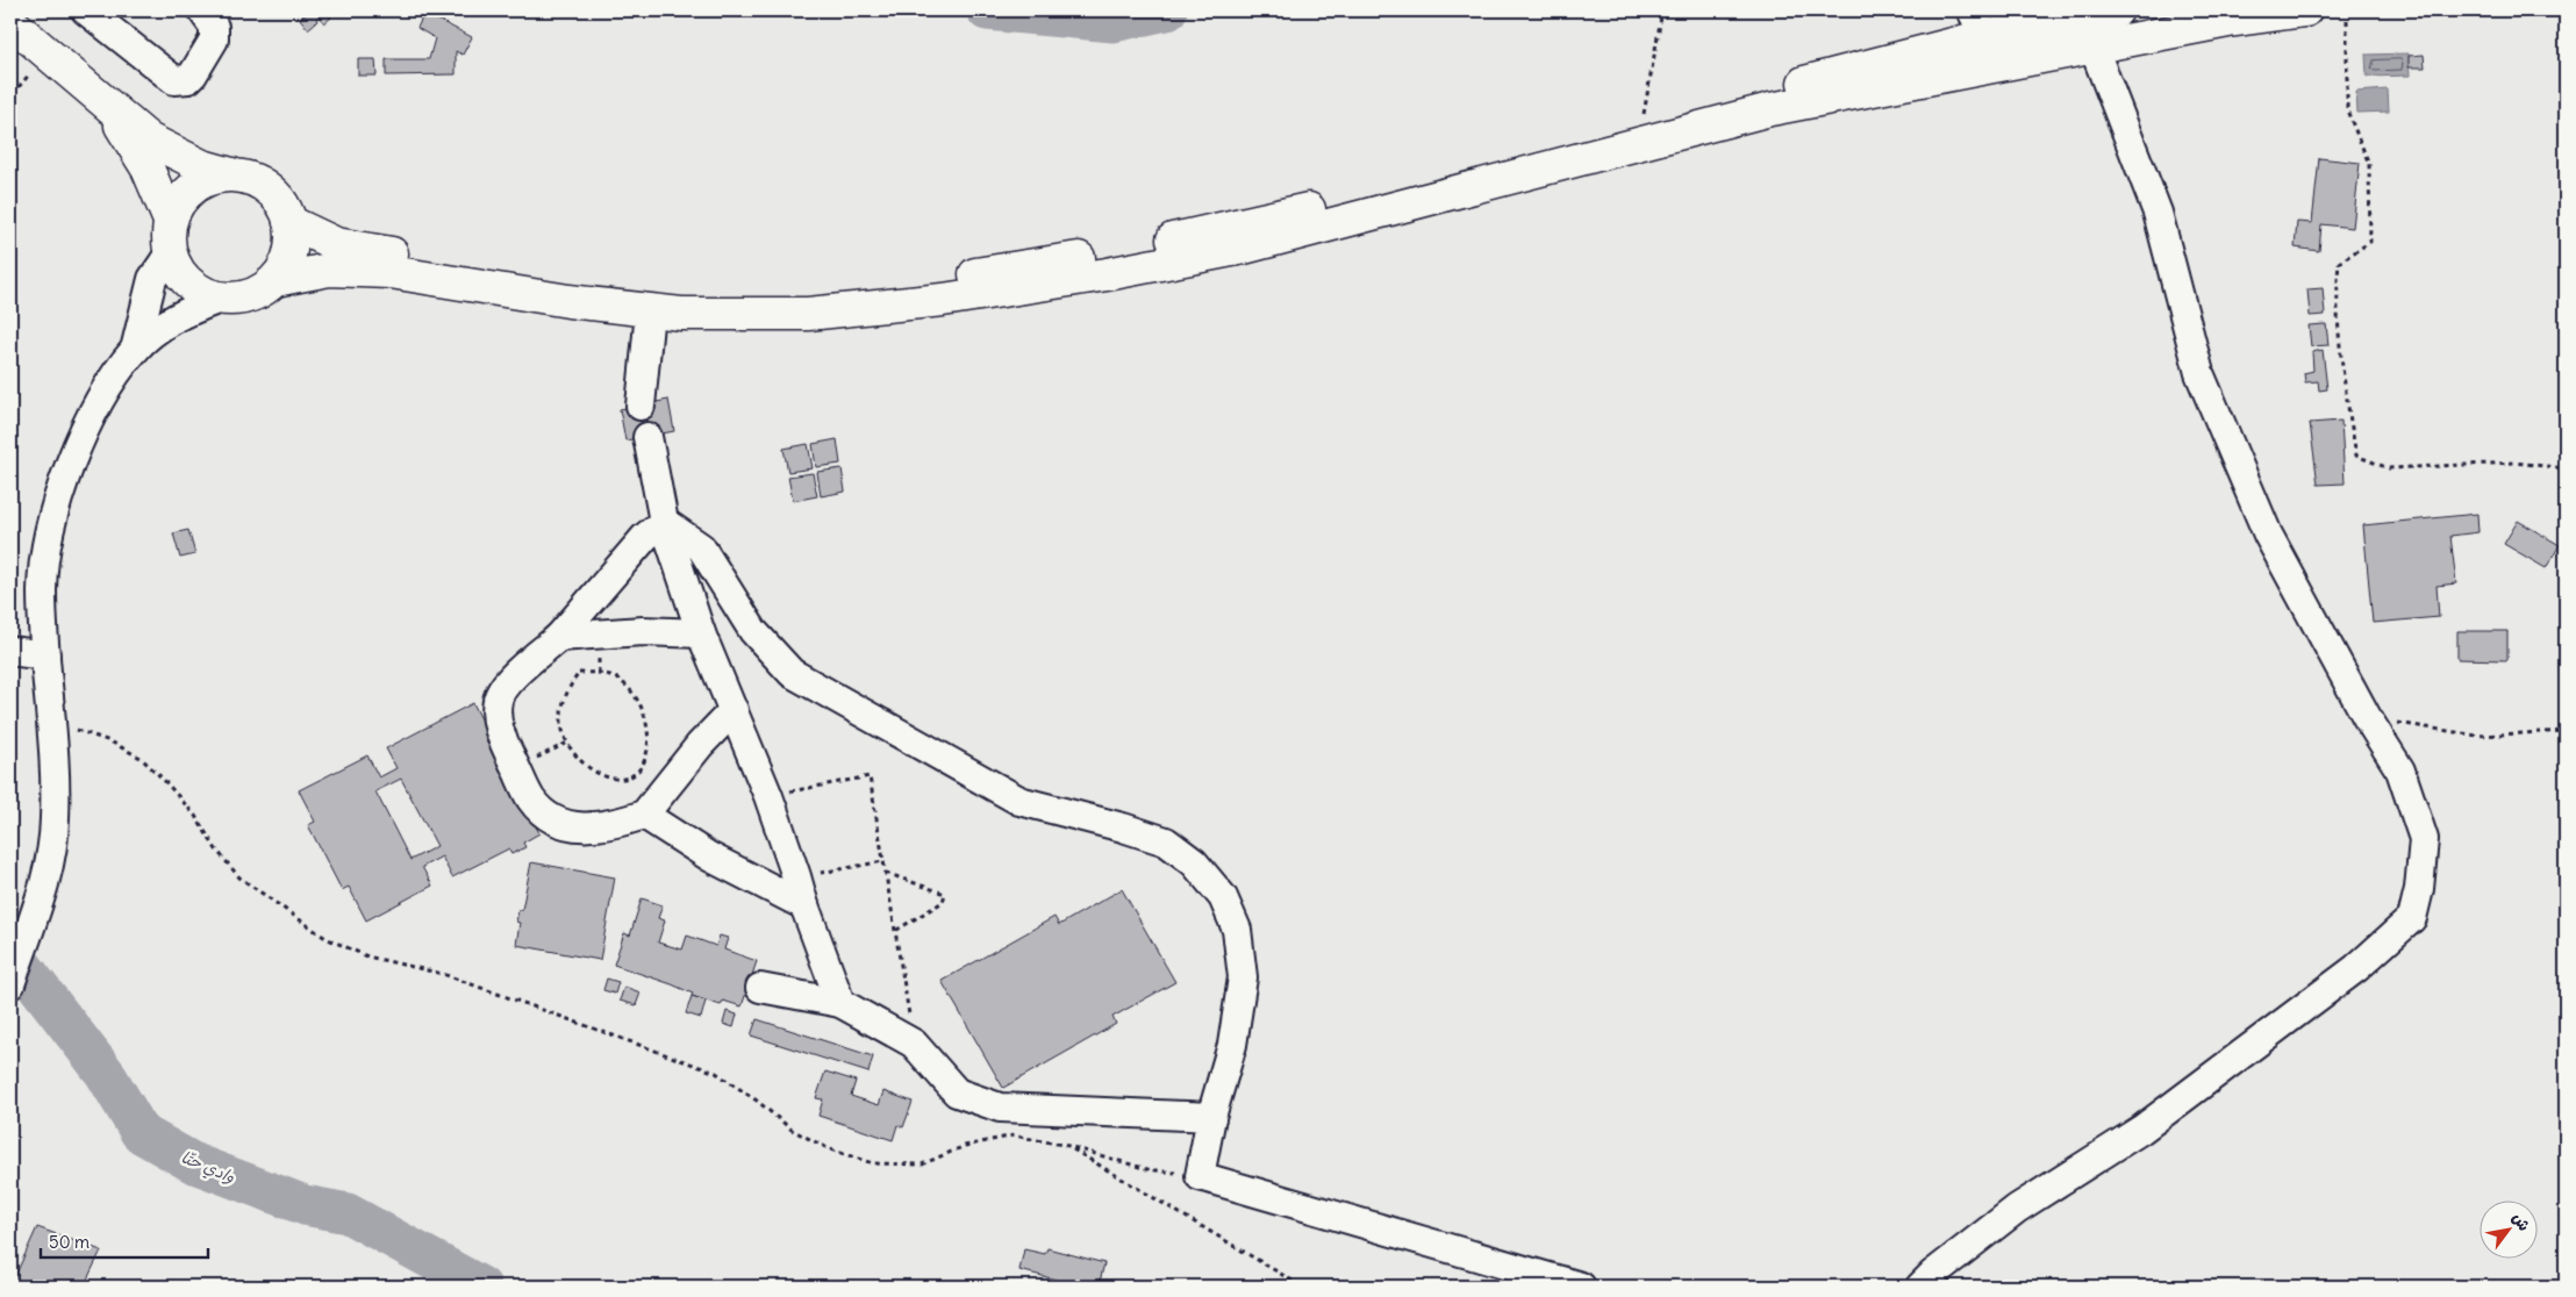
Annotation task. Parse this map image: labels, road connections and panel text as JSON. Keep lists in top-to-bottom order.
{
  "water": ["وادي حتّا"],
  "scale_bar": "50 m",
  "north": "top right"
}
